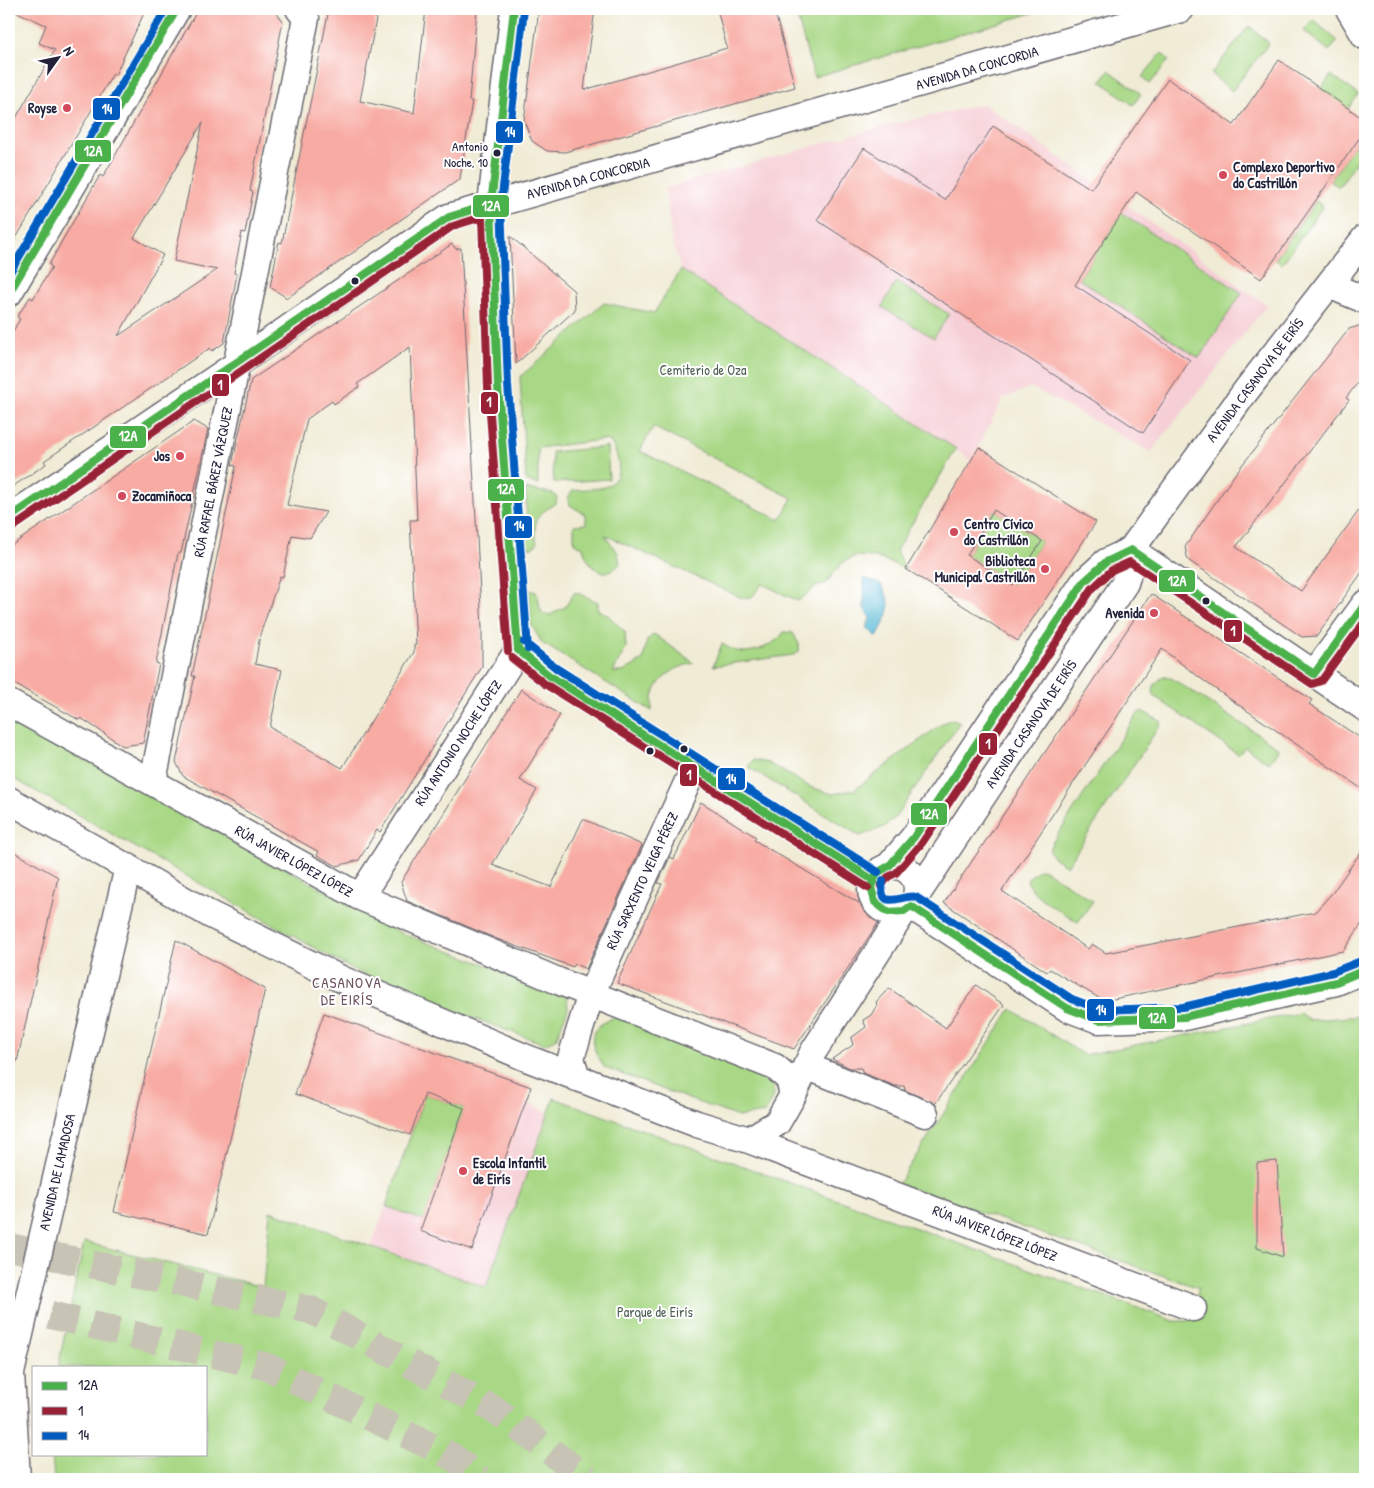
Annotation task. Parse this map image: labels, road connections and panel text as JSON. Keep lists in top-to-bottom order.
{
  "streets": {
    "street": [
      "AVENIDA DA CONCORDIA",
      "AVENIDA CASANOVA DE EIRÍS",
      "RÚA RAFAEL BÁREZ VÁZQUEZ",
      "RÚA ANTONIO NOCHE LÓPEZ",
      "RÚA JAVIER LÓPEZ LÓPEZ",
      "RÚA SARXENTO VEIGA PÉREZ",
      "AVENIDA DE LAMADOSA"
    ]
  },
  "crossings": [
    ["AVENIDA DA CONCORDIA", "RÚA RAFAEL BÁREZ VÁZQUEZ"],
    ["AVENIDA CASANOVA DE EIRÍS", "RÚA JAVIER LÓPEZ LÓPEZ"],
    ["RÚA RAFAEL BÁREZ VÁZQUEZ", "RÚA JAVIER LÓPEZ LÓPEZ"],
    ["RÚA ANTONIO NOCHE LÓPEZ", "RÚA JAVIER LÓPEZ LÓPEZ"],
    ["RÚA JAVIER LÓPEZ LÓPEZ", "RÚA SARXENTO VEIGA PÉREZ"],
    ["RÚA JAVIER LÓPEZ LÓPEZ", "AVENIDA DE LAMADOSA"]
  ],
  "districts": ["CASANOVA DE EIRÍS"],
  "parks": ["Cemiterio de Oza", "Parque de Eirís"],
  "places": [
    "Royse",
    "Antonio Noche, 10",
    "Complexo Deportivo do Castrillón",
    "Jos",
    "Zocamiñoca",
    "Centro Cívico do Castrillón",
    "Biblioteca Municipal Castrillón",
    "Avenida",
    "Escola Infantil de Eirís"
  ],
  "lines": ["transit line 12A", "transit line 14", "transit line 1"],
  "legend": ["12A", "1", "14"],
  "north": "top right"
}
